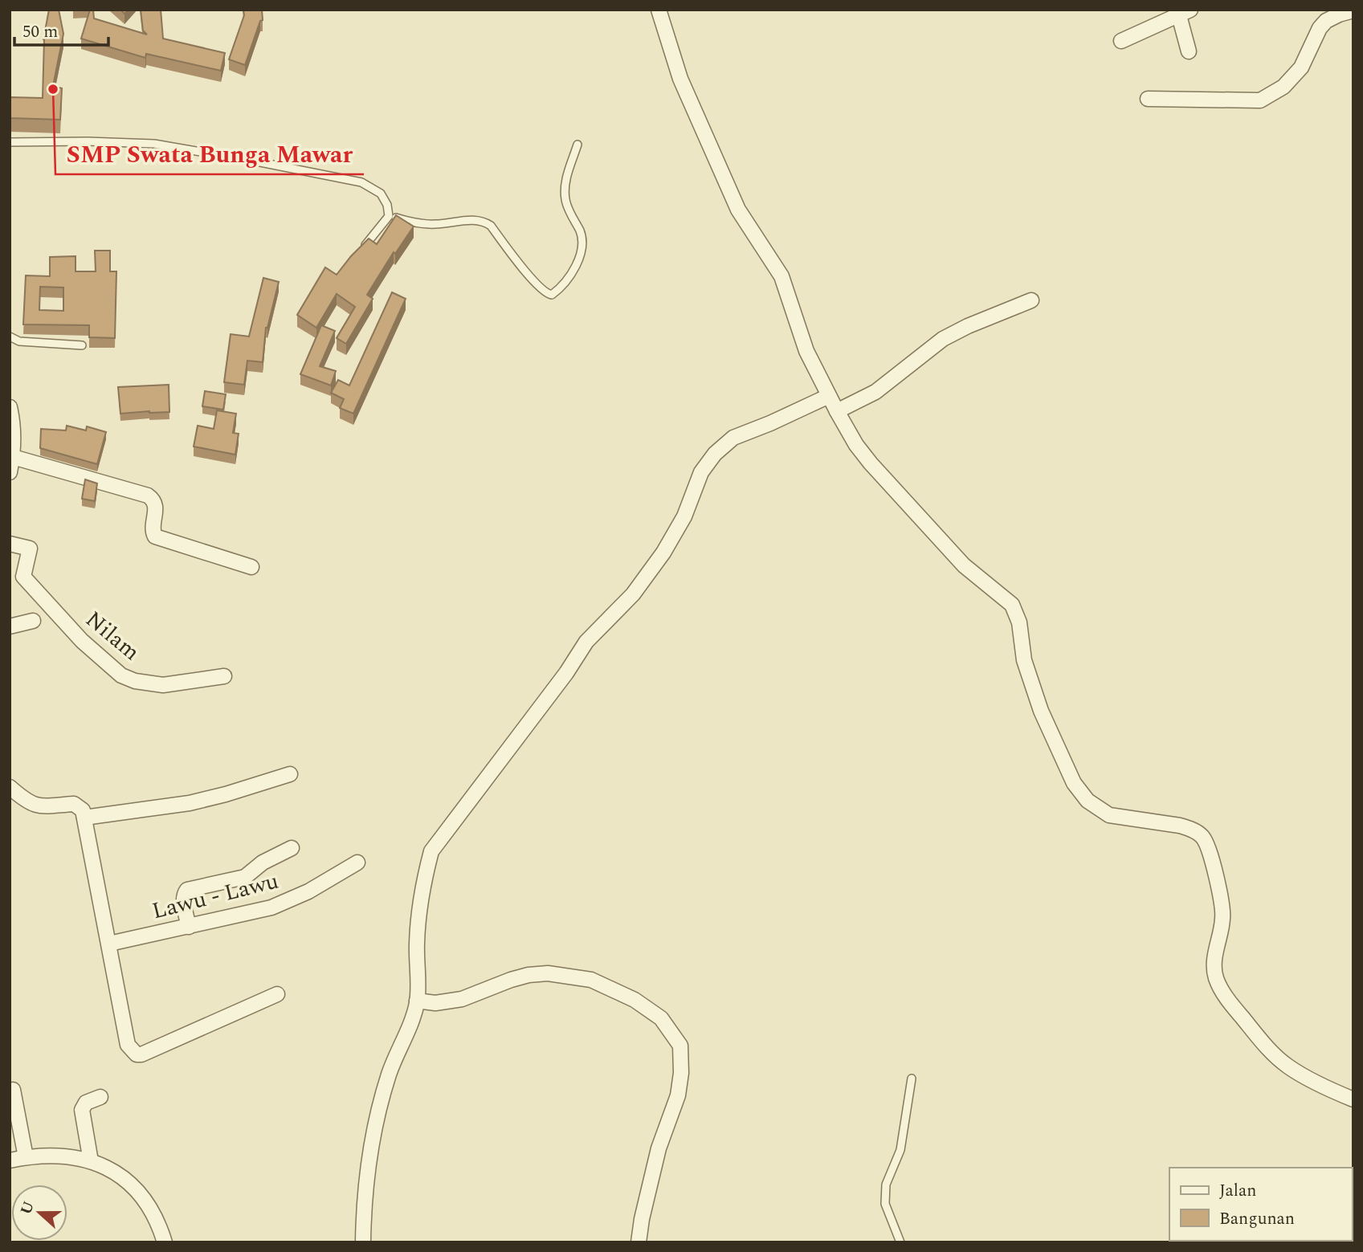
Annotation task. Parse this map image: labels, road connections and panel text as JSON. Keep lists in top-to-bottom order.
{
  "streets": {
    "street": ["Nilam", "Lawu - Lawu"]
  },
  "places": ["SMP Swata Bunga Mawar"],
  "legend": ["Jalan", "Bangunan"],
  "scale_bar": "50 m",
  "north": "left"
}
